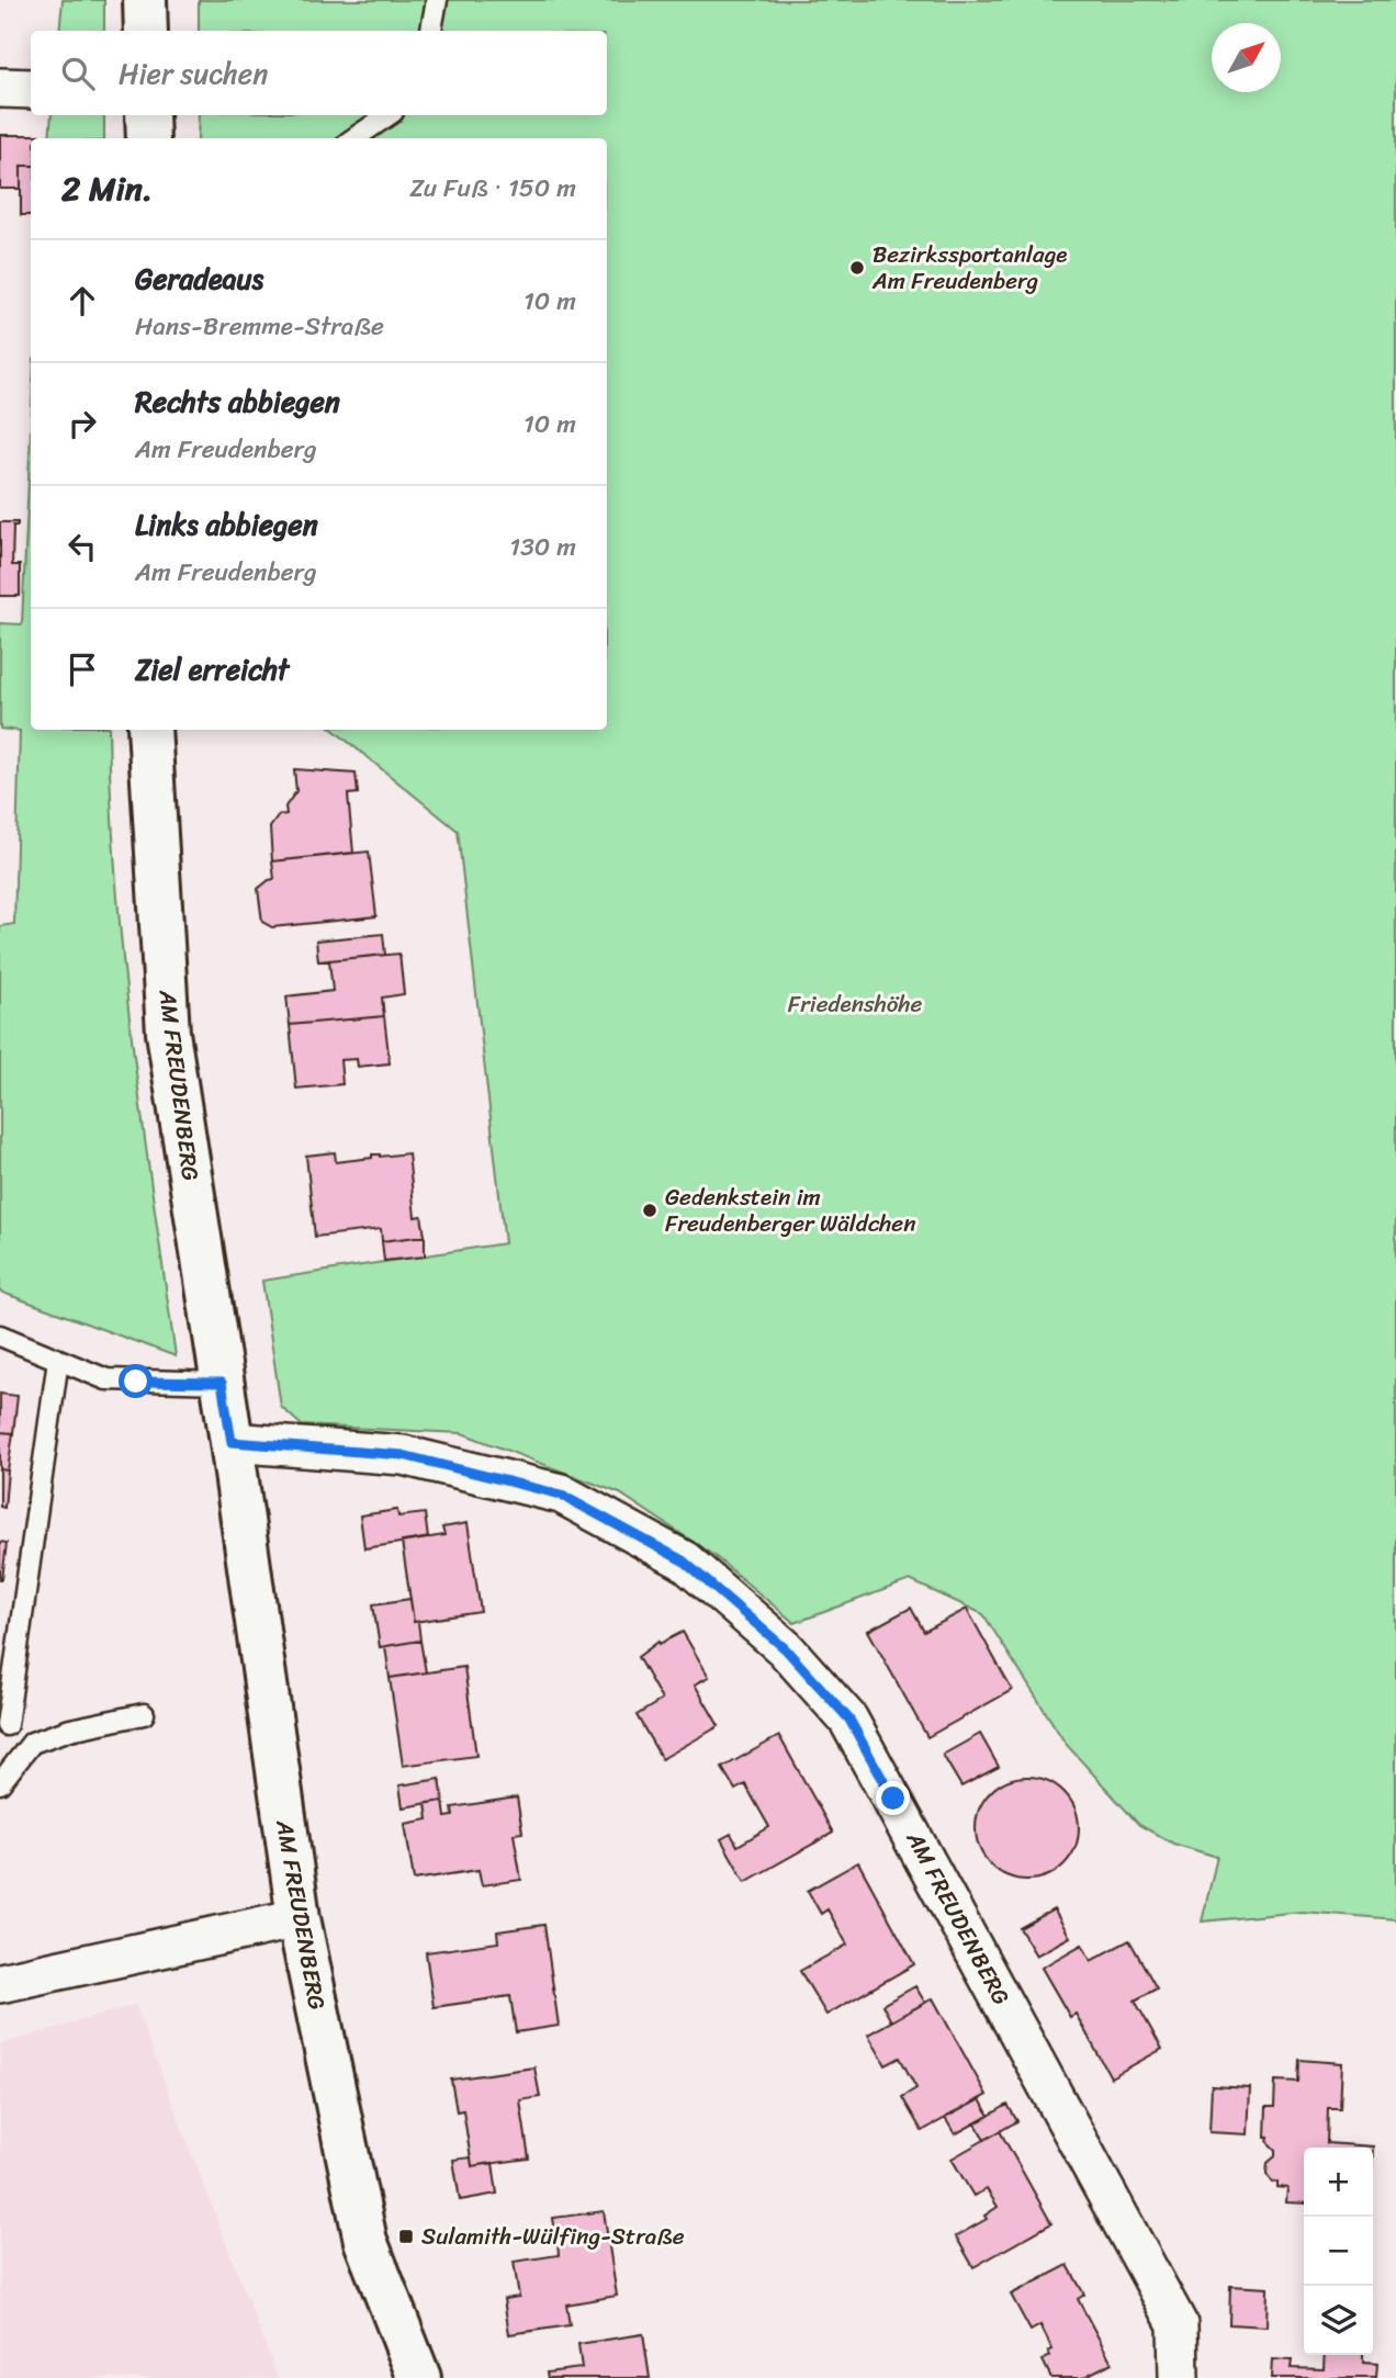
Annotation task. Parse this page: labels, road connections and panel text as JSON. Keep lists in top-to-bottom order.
{
  "streets": {
    "street": ["AM FREUDENBERG"]
  },
  "parks": ["Friedenshöhe"],
  "places": {
    "other": ["Bezirkssportanlage Am Freudenberg", "Gedenkstein im Freudenberger Wäldchen"],
    "transit": ["Sulamith-Wülfing-Straße"]
  },
  "north": "top right",
  "page": {
    "search": "Hier suchen",
    "heading": ["2 Min.", "Zu Fuß · 150 m"],
    "list": [
      ["Geradeaus", "Hans-Bremme-Straße", "10 m"],
      ["Rechts abbiegen", "Am Freudenberg", "10 m"],
      ["Links abbiegen", "Am Freudenberg", "130 m"],
      "Ziel erreicht"
    ],
    "map_buttons": ["+", "−"]
  }
}
